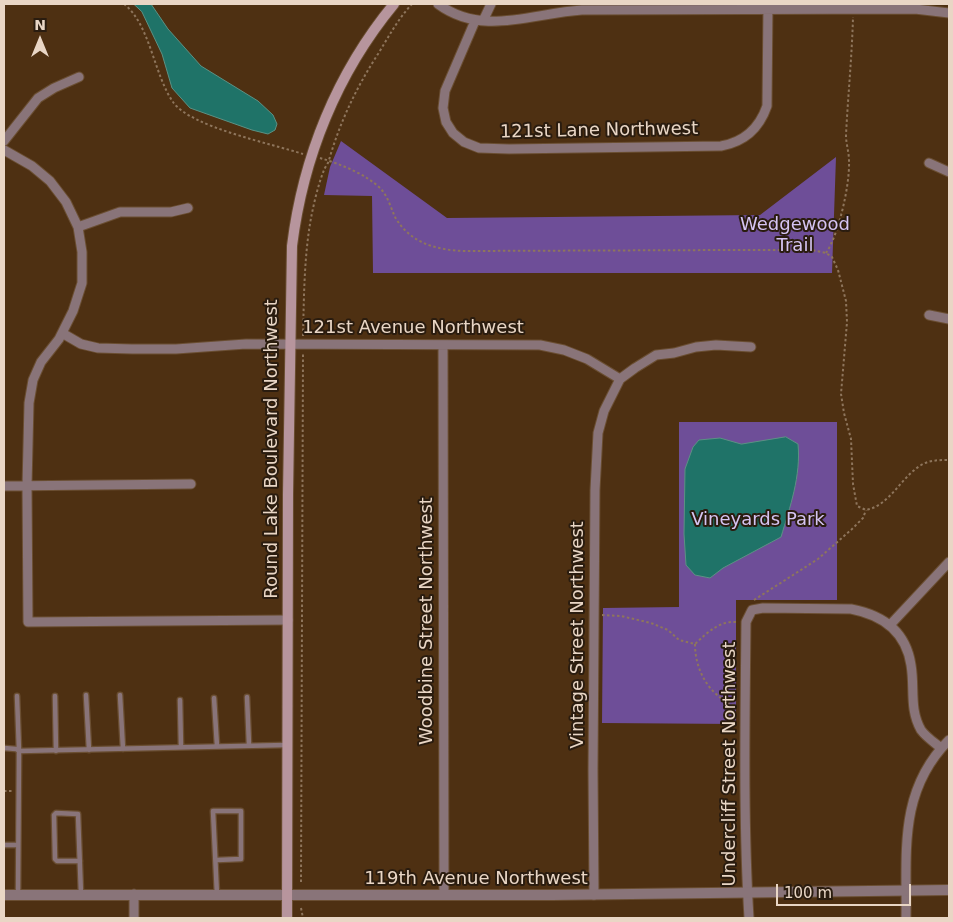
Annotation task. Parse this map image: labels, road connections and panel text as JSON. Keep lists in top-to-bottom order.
{
  "streets": {
    "main road": ["Round Lake Boulevard Northwest"],
    "street": [
      "121st Lane Northwest",
      "121st Avenue Northwest",
      "Woodbine Street Northwest",
      "Vintage Street Northwest",
      "Undercliff Street Northwest",
      "119th Avenue Northwest"
    ]
  },
  "crossings": [
    ["121st Avenue Northwest", "Round Lake Boulevard Northwest"],
    ["121st Avenue Northwest", "Woodbine Street Northwest"],
    ["121st Avenue Northwest", "Vintage Street Northwest"],
    ["Round Lake Boulevard Northwest", "119th Avenue Northwest"],
    ["Woodbine Street Northwest", "119th Avenue Northwest"],
    ["Vintage Street Northwest", "119th Avenue Northwest"],
    ["Undercliff Street Northwest", "119th Avenue Northwest"]
  ],
  "parks": ["Wedgewood Trail", "Vineyards Park"],
  "scale_bar": "100 m",
  "north": "top"
}
